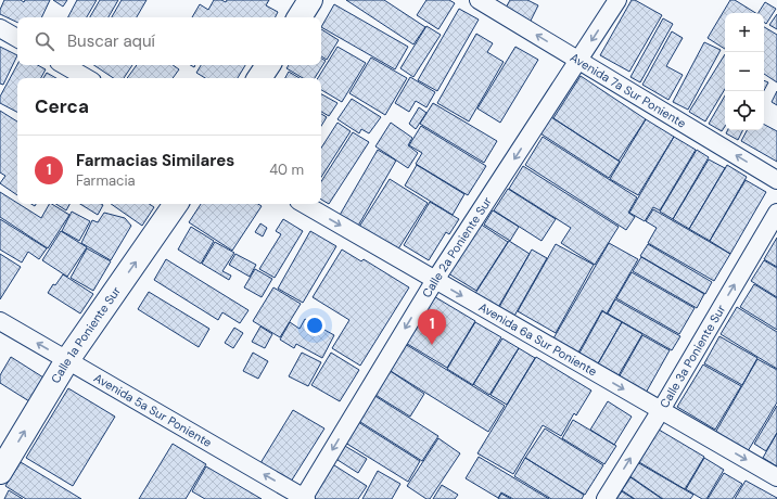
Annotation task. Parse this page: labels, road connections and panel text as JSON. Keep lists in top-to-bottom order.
{
  "streets": {
    "main road": ["Calle 1a Poniente Sur"],
    "street": [
      "Avenida 7a Sur Poniente",
      "Calle 2a Poniente Sur",
      "Avenida 6a Sur Poniente",
      "Calle 3a Poniente Sur",
      "Avenida 5a Sur Poniente"
    ]
  },
  "crossings": [
    ["Avenida 7a Sur Poniente", "Calle 2a Poniente Sur"],
    ["Calle 2a Poniente Sur", "Avenida 6a Sur Poniente"],
    ["Calle 2a Poniente Sur", "Avenida 5a Sur Poniente"],
    ["Calle 1a Poniente Sur", "Avenida 5a Sur Poniente"],
    ["Avenida 6a Sur Poniente", "Calle 3a Poniente Sur"]
  ],
  "one_way": [
    "Avenida 7a Sur Poniente",
    "Calle 2a Poniente Sur",
    "Calle 1a Poniente Sur",
    "Avenida 6a Sur Poniente",
    "Calle 3a Poniente Sur",
    "Avenida 5a Sur Poniente"
  ],
  "page": {
    "map_buttons": ["+", "−"],
    "search": "Buscar aquí",
    "heading": "Cerca",
    "list": [
      {
        "mark": "1",
        "name": "Farmacias Similares",
        "note": "Farmacia",
        "value": "40 m"
      }
    ],
    "pins": "1"
  }
}
